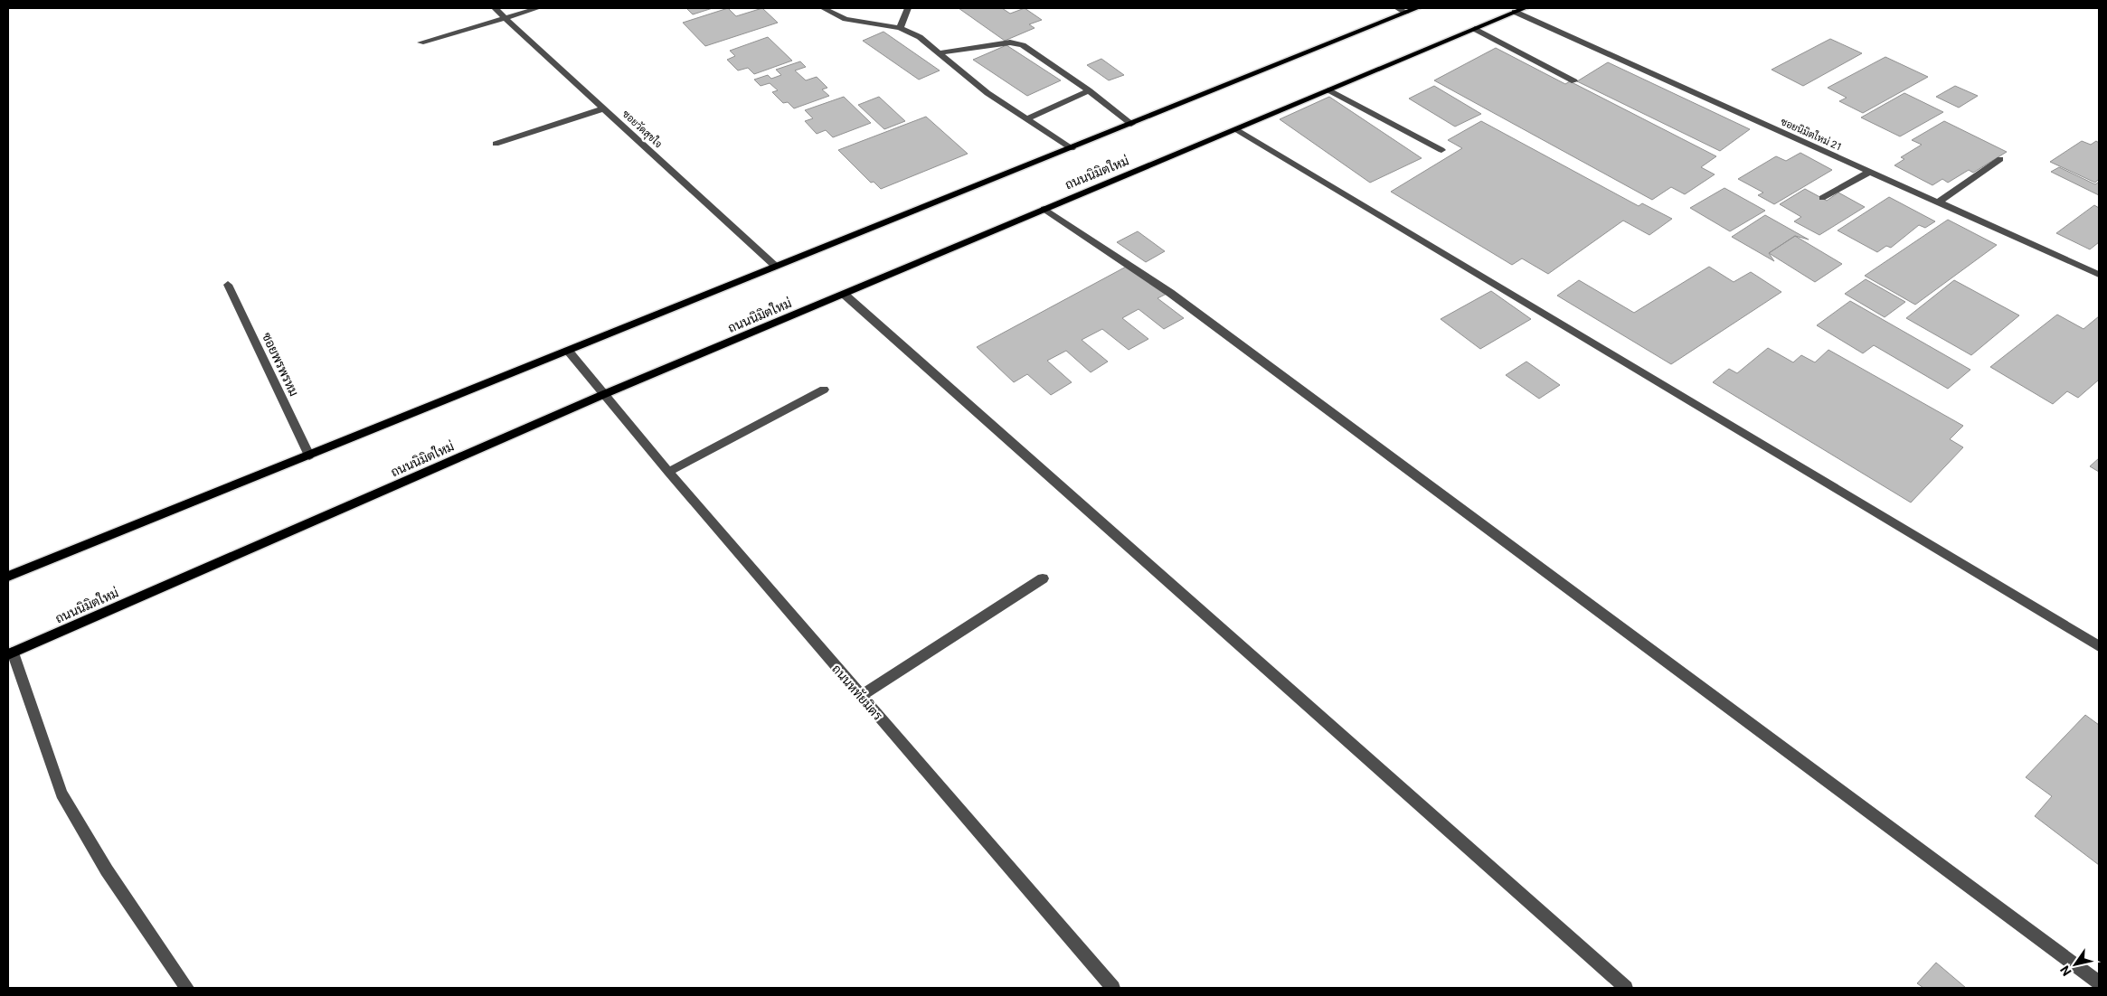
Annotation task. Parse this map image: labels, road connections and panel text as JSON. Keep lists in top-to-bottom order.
{
  "streets": {
    "main road": ["ถนนนิมิตใหม่"],
    "street": [
      "ซอยวัดสุขใจ",
      "ซอยนิมิตใหม่ 21",
      "ซอยพรพรหม",
      "ถนนหทัยมิตร"
    ]
  },
  "crossings": [
    ["ซอยนิมิตใหม่ 21", "ถนนนิมิตใหม่"],
    ["ถนนนิมิตใหม่", "ถนนหทัยมิตร"]
  ],
  "north": "bottom left"
}
